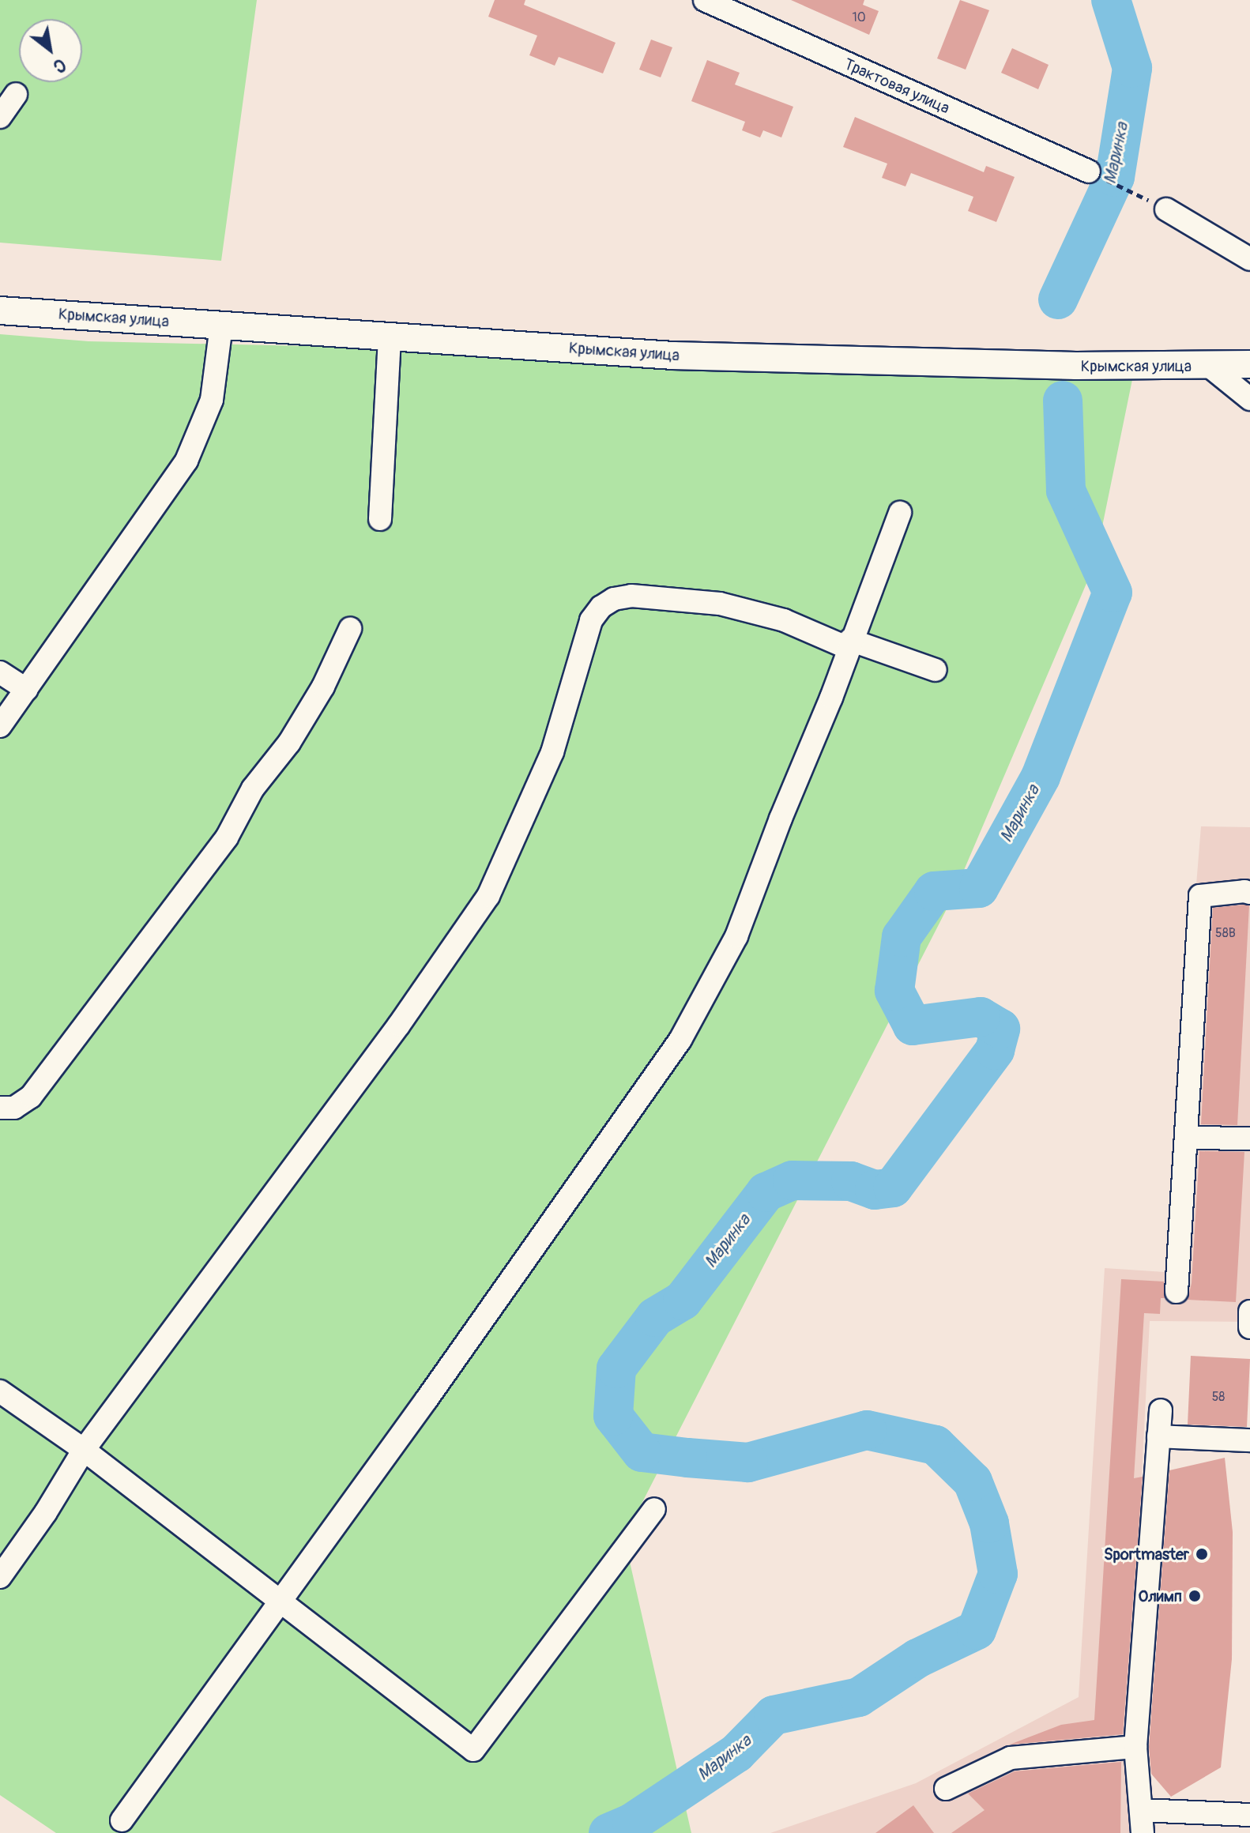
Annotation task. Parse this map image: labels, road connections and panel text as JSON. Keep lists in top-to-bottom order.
{
  "streets": {
    "main road": ["Крымская улица"],
    "street": ["Трактовая улица"]
  },
  "water": ["Маринка"],
  "places": ["Sportmaster", "Олимп"],
  "house_numbers": ["10", "58В", "58"],
  "north": "bottom right"
}
